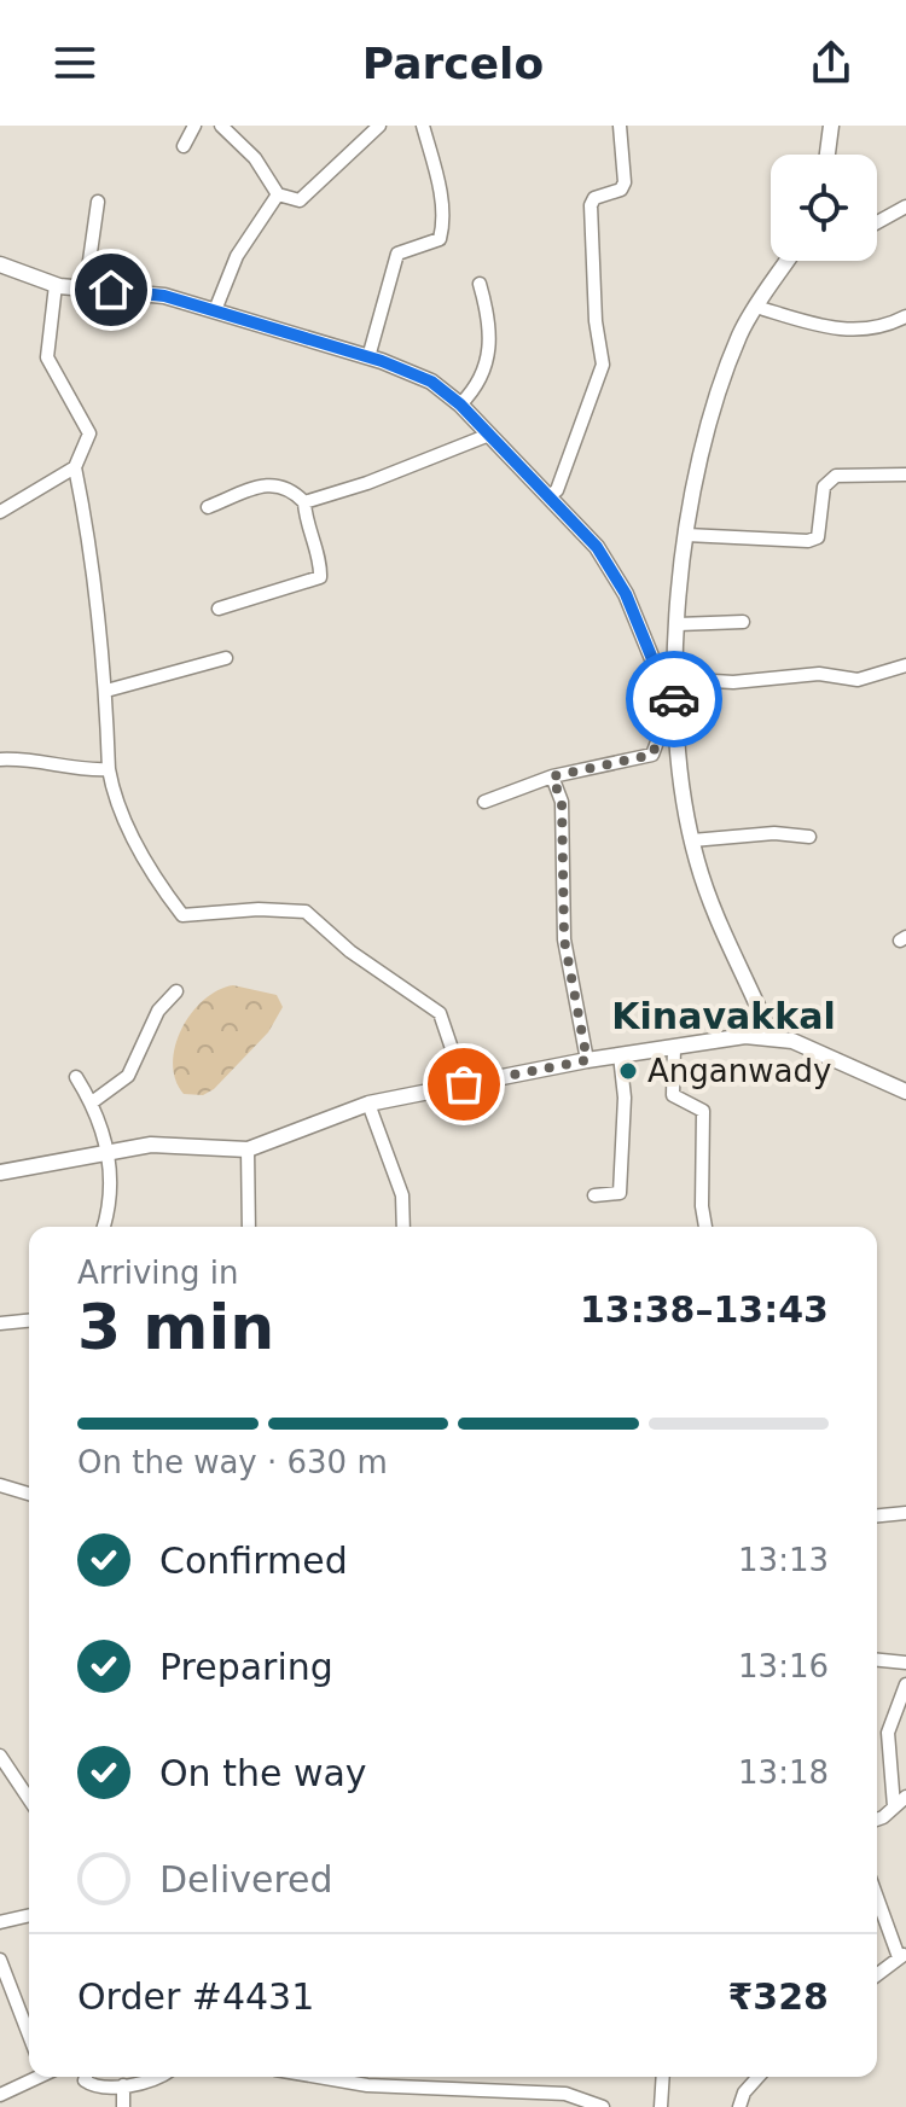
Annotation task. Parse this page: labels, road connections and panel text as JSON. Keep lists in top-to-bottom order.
{
  "districts": ["Kinavakkal"],
  "places": ["Anganwady"],
  "page": {
    "header": "Parcelo",
    "heading": ["3 min", "Arriving in", "13:38–13:43"],
    "panel": ["Order #4431", "₹328"],
    "bar": "On the way · 630 m",
    "list": [
      ["Confirmed", "13:13"],
      ["Preparing", "13:16"],
      ["On the way", "13:18"],
      "Delivered"
    ]
  }
}
